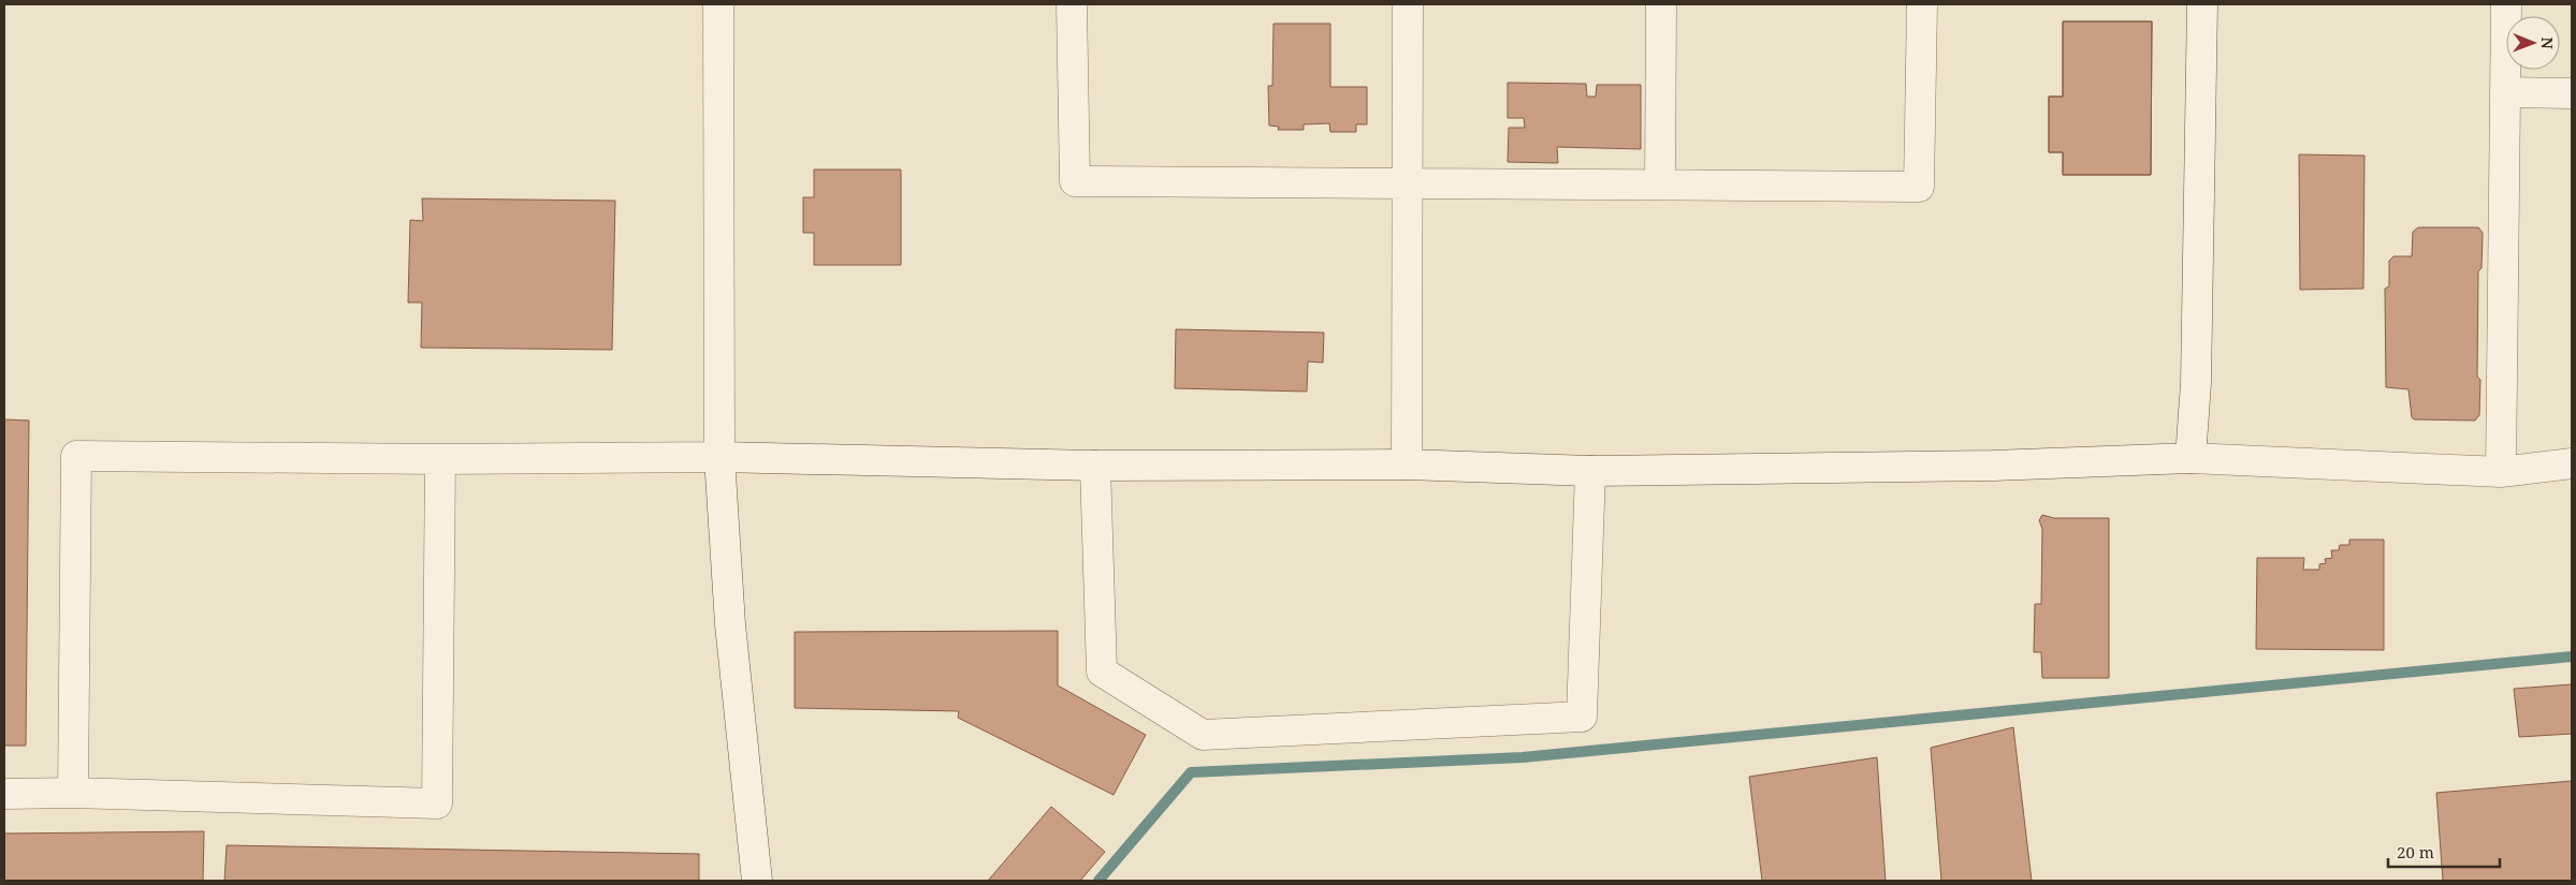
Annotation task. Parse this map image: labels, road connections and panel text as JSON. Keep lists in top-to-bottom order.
{
  "scale_bar": "20 m",
  "north": "right"
}
